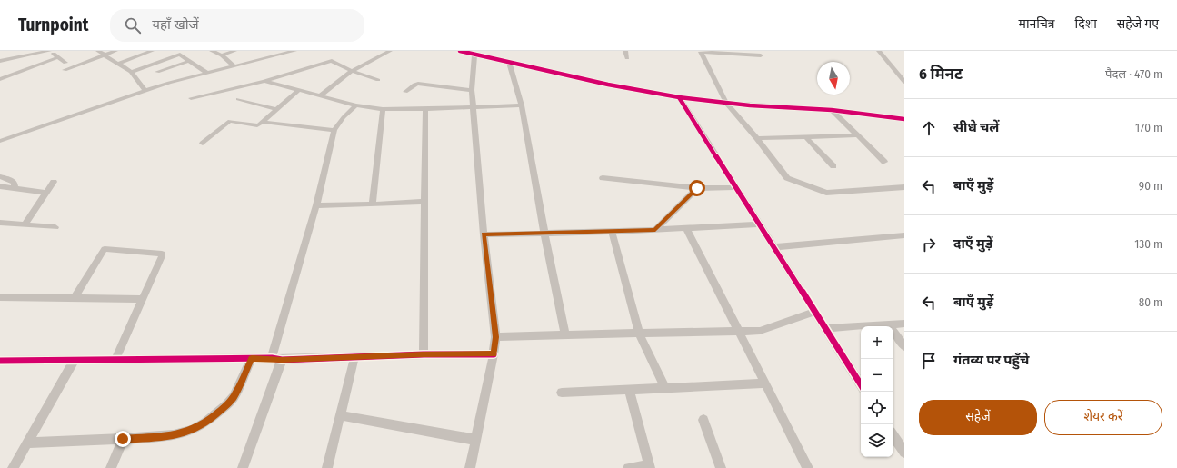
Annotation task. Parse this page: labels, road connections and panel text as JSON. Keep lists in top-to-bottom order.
{
  "north": "bottom",
  "page": {
    "header": "Turnpoint",
    "search": "यहाँ खोजें",
    "nav": ["मानचित्र", "दिशा", "सहेजे गए"],
    "heading": ["6 मिनट", "पैदल · 470 m"],
    "list": [
      ["सीधे चलें", "170 m"],
      ["बाएँ मुड़ें", "90 m"],
      ["दाएँ मुड़ें", "130 m"],
      ["बाएँ मुड़ें", "80 m"],
      "गंतव्य पर पहुँचे"
    ],
    "map_buttons": ["+", "−"],
    "buttons": ["सहेजें", "शेयर करें"]
  }
}
